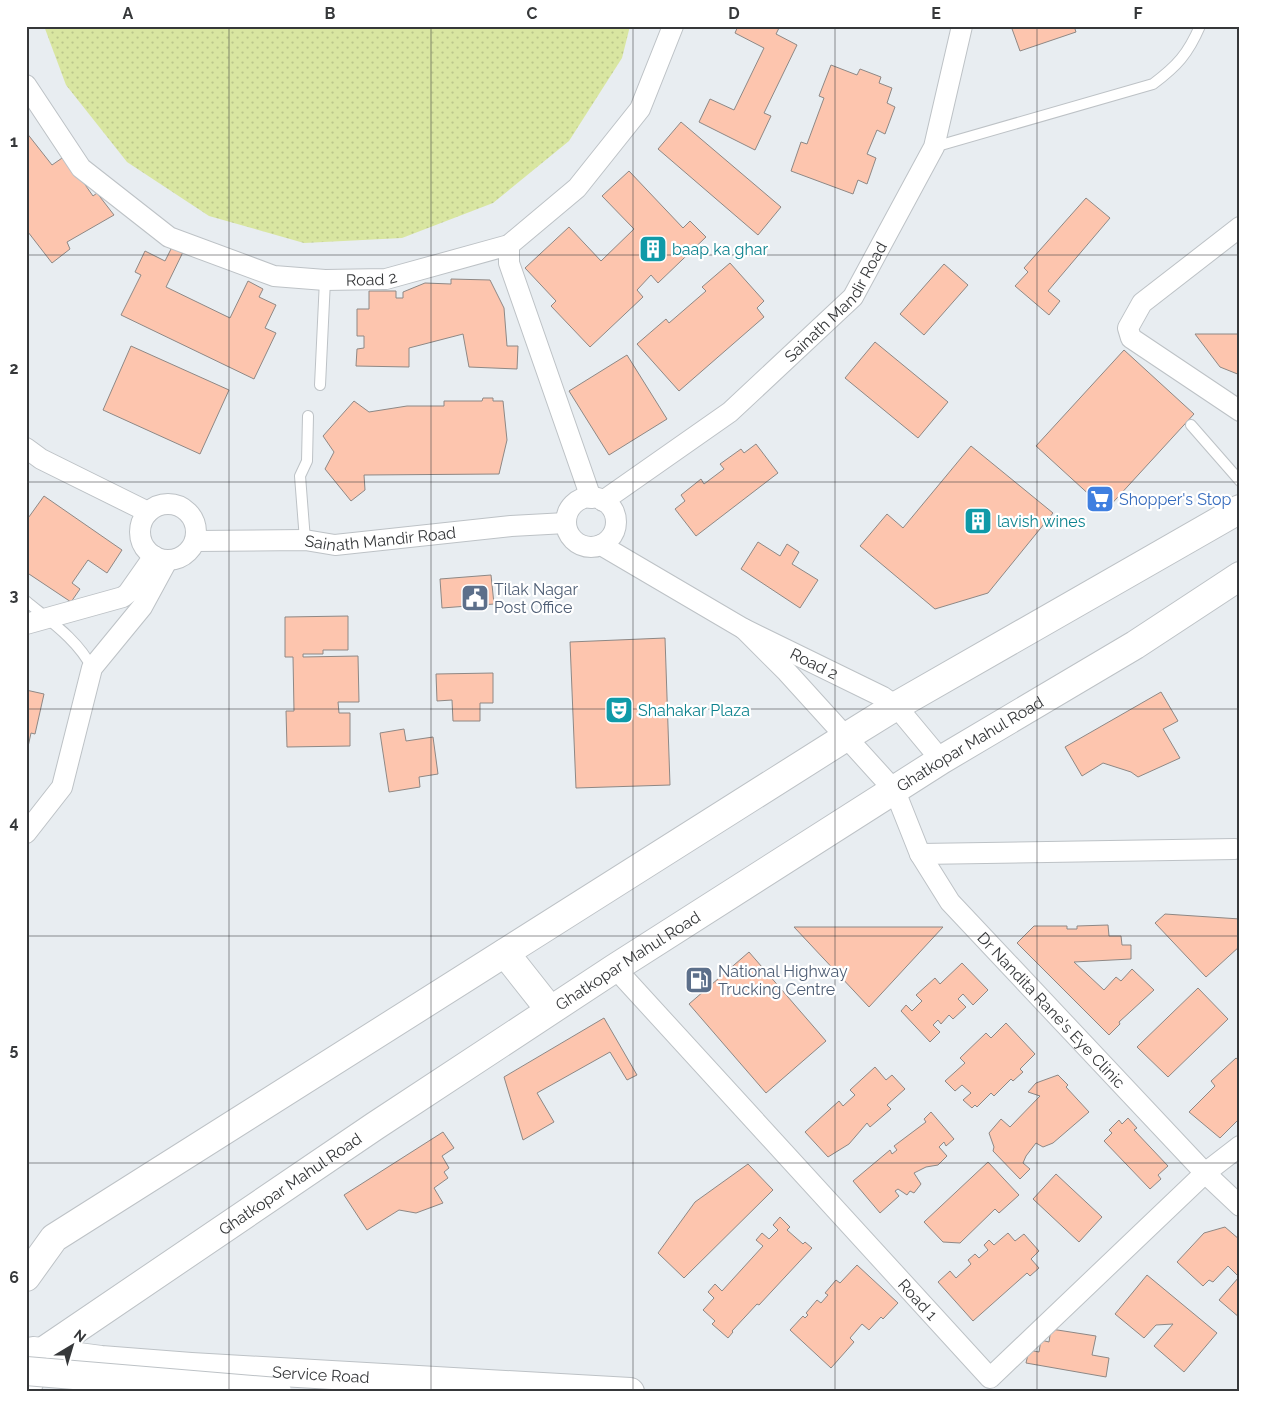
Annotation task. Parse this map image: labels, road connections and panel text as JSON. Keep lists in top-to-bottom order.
{
  "streets": {
    "main road": ["Ghatkopar Mahul Road", "Service Road"],
    "street": [
      "Road 2",
      "Sainath Mandir Road",
      "Dr Nandita Rane's Eye Clinic",
      "Road 1"
    ]
  },
  "crossings": [
    ["Road 2", "Sainath Mandir Road"],
    ["Road 2", "Ghatkopar Mahul Road"],
    ["Ghatkopar Mahul Road", "Dr Nandita Rane's Eye Clinic"],
    ["Ghatkopar Mahul Road", "Road 1"],
    ["Ghatkopar Mahul Road", "Service Road"],
    ["Dr Nandita Rane's Eye Clinic", "Road 1"]
  ],
  "places": {
    "building": ["baap ka ghar", "lavish wines"],
    "supermarket": ["Shopper's Stop"],
    "public building": ["Tilak Nagar Post Office"],
    "theatre": ["Shahakar Plaza"],
    "fuel station": ["National Highway Trucking Centre"]
  },
  "north": "top right",
  "grid": {
    "columns": [
      "A",
      "B",
      "C",
      "D",
      "E",
      "F"
    ],
    "rows": [
      "1",
      "2",
      "3",
      "4",
      "5",
      "6"
    ]
  }
}
